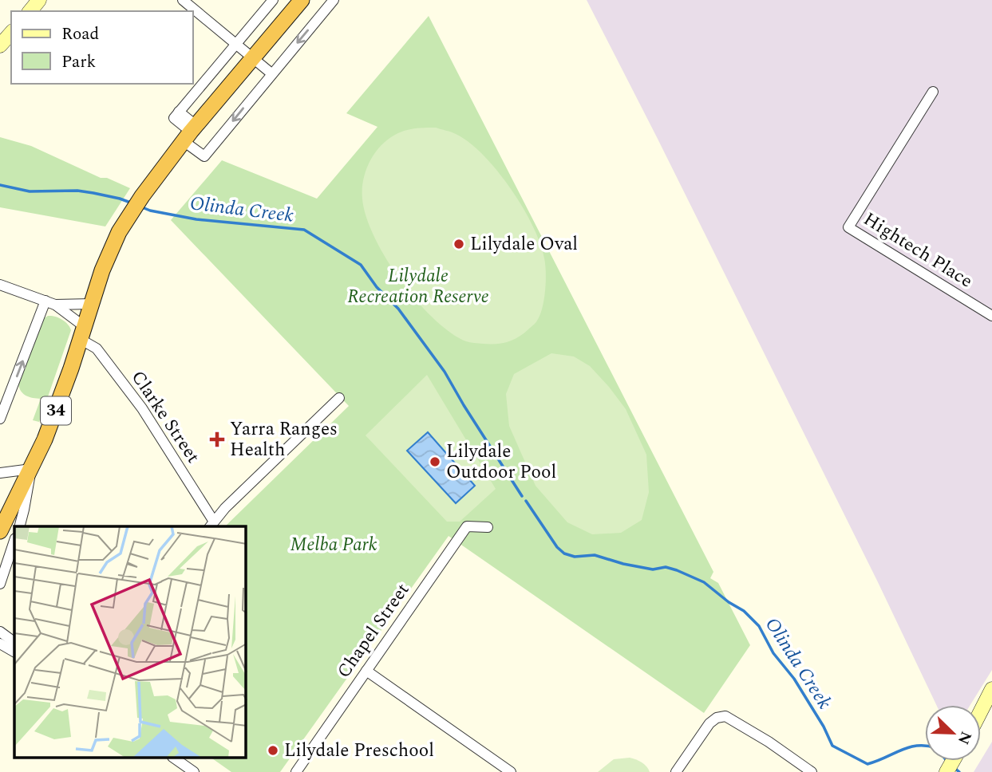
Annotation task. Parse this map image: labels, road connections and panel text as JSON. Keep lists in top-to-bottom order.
{
  "streets": {
    "highway": ["34"],
    "street": ["Hightech Place", "Clarke Street", "Chapel Street"]
  },
  "crossings": [
    ["34", "Clarke Street"]
  ],
  "water": ["Olinda Creek"],
  "parks": ["Lilydale Recreation Reserve", "Melba Park"],
  "places": {
    "other": ["Lilydale Oval", "Lilydale Outdoor Pool", "Lilydale Preschool"],
    "health": ["Yarra Ranges Health"]
  },
  "legend": ["Road", "Park"],
  "north": "bottom right"
}
